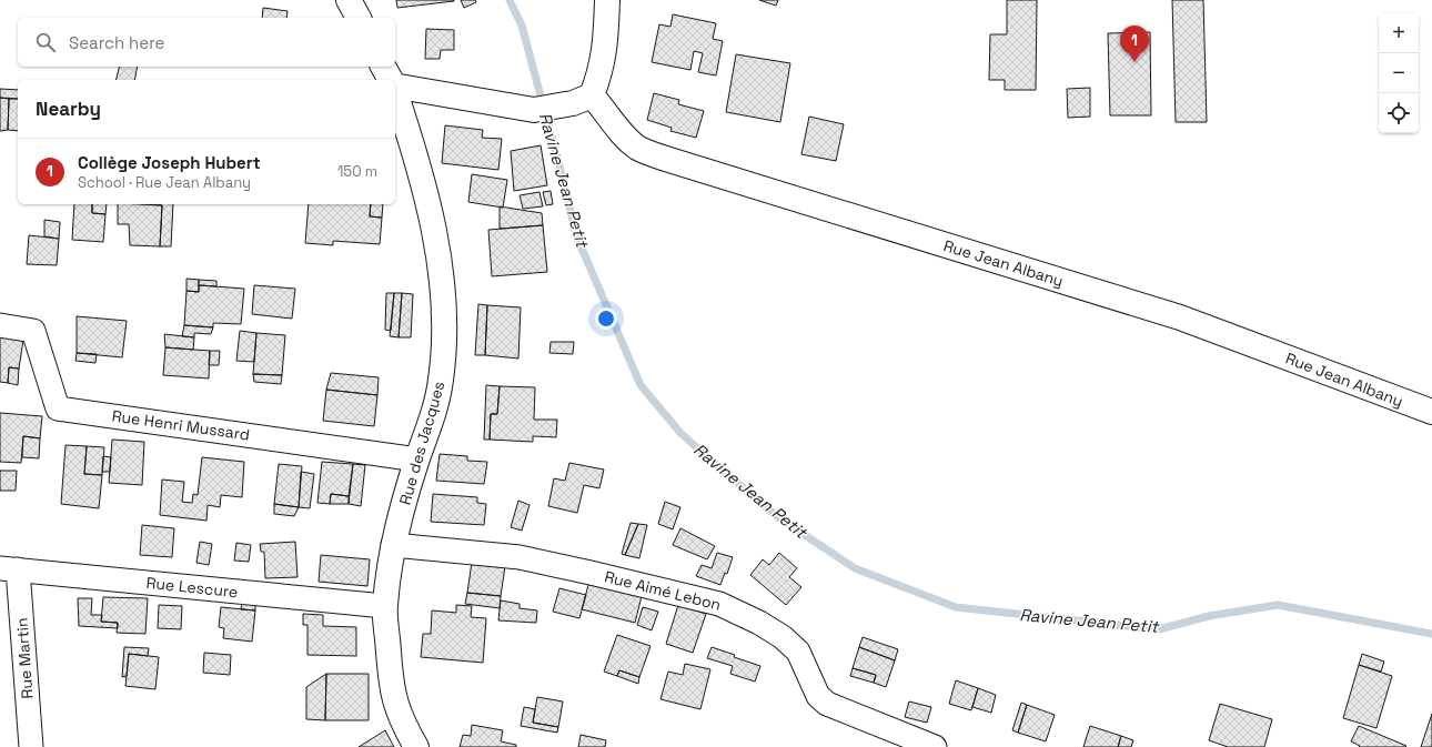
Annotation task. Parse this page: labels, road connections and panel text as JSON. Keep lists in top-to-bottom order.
{
  "streets": {
    "street": [
      "Rue Jean Albany",
      "Rue Henri Mussard",
      "Rue des Jacques",
      "Rue Lescure",
      "Rue Aimé Lebon",
      "Rue Martin"
    ]
  },
  "crossings": [
    ["Rue Henri Mussard", "Rue des Jacques"],
    ["Rue des Jacques", "Rue Lescure"],
    ["Rue des Jacques", "Rue Aimé Lebon"],
    ["Rue Lescure", "Rue Martin"]
  ],
  "water": ["Ravine Jean Petit"],
  "page": {
    "map_buttons": ["+", "−"],
    "search": "Search here",
    "pins": "1",
    "heading": "Nearby",
    "list": [
      {
        "mark": "1",
        "name": "Collège Joseph Hubert",
        "note": "School · Rue Jean Albany",
        "value": "150 m"
      }
    ]
  }
}
